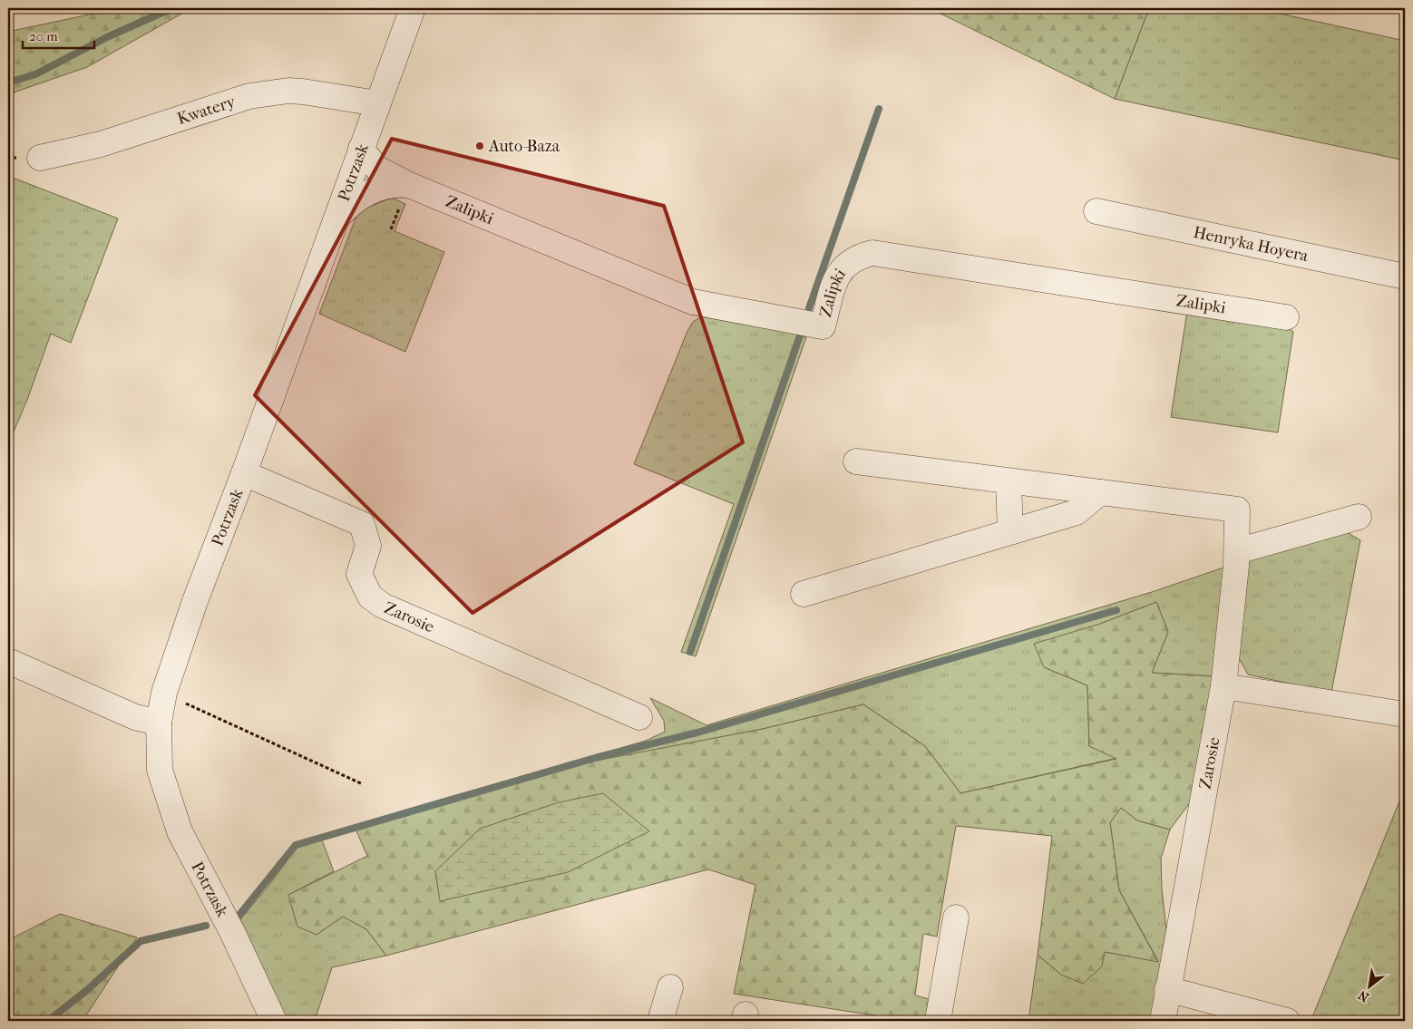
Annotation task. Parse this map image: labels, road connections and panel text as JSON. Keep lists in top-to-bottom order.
{
  "streets": {
    "street": [
      "Kwatery",
      "Potrzask",
      "Zalipki",
      "Henryka Hoyera",
      "Zarosie"
    ]
  },
  "crossings": [
    ["Kwatery", "Potrzask"],
    ["Potrzask", "Zalipki"],
    ["Potrzask", "Zarosie"]
  ],
  "places": ["Auto-Baza"],
  "scale_bar": "20 m",
  "north": "bottom left"
}
